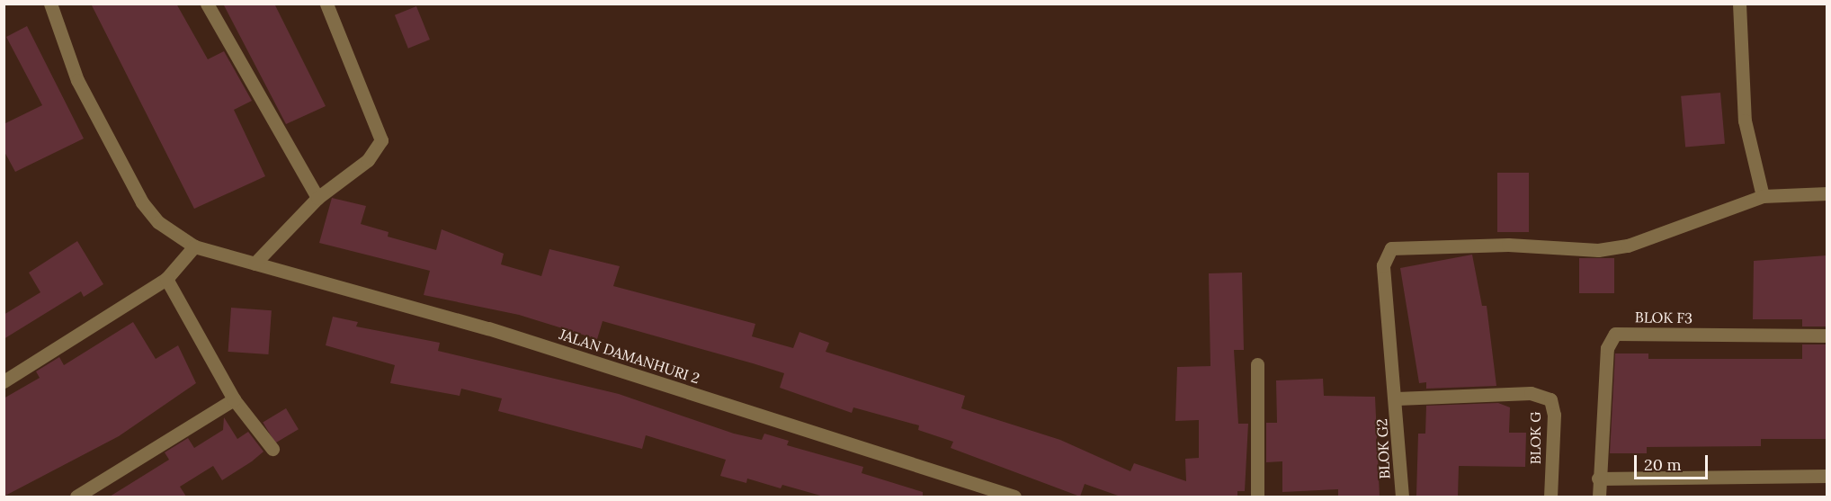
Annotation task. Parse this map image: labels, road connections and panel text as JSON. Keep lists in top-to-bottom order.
{
  "streets": {
    "street": [
      "BLOK F3",
      "JALAN DAMANHURI 2",
      "BLOK G",
      "BLOK G2"
    ]
  },
  "crossings": [
    ["BLOK G", "BLOK G2"]
  ],
  "scale_bar": "20 m"
}
